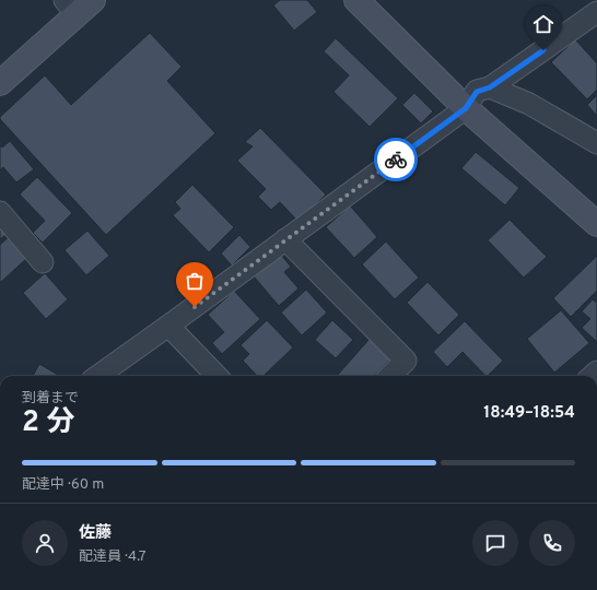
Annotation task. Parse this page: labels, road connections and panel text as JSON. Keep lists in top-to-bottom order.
{
  "page": {
    "heading": ["2 分", "到着まで", "18:49–18:54"],
    "panel": ["佐藤", "配達員 · 4.7"],
    "bar": "配達中 · 60 m"
  }
}
